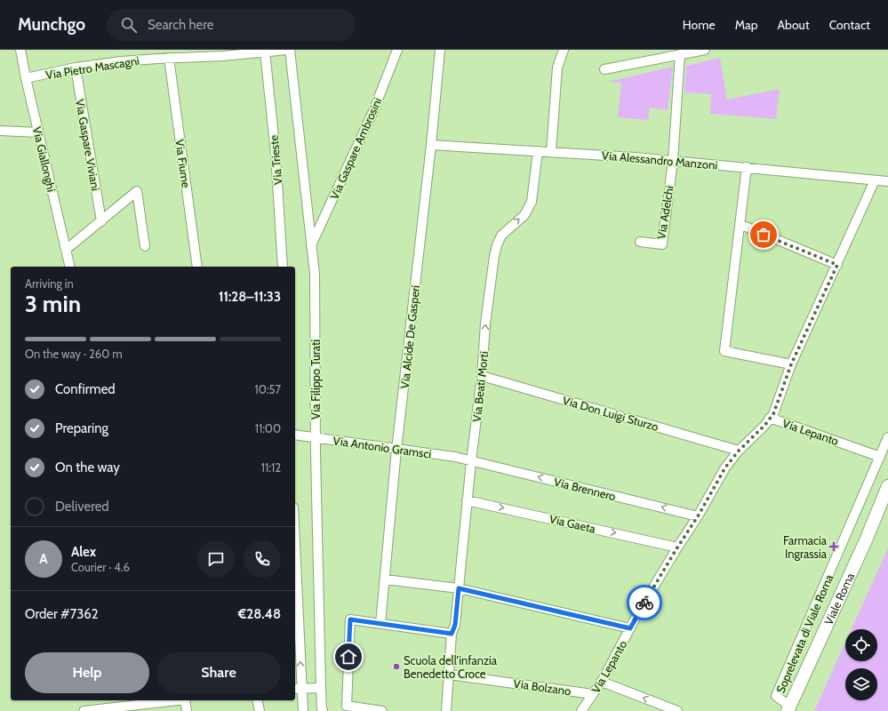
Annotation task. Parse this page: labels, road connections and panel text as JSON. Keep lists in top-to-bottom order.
{
  "streets": {
    "main road": ["Viale Roma"],
    "street": [
      "Via Pietro Mascagni",
      "Via Gaspare Viviani",
      "Via Gaspare Ambrosini",
      "Via Giallonghi",
      "Via Trieste",
      "Via Alessandro Manzoni",
      "Via Fiume",
      "Via Adelchi",
      "Via Alcide De Gasperi",
      "Via Filippo Turati",
      "Via Beati Morti",
      "Via Don Luigi Sturzo",
      "Via Lepanto",
      "Via Antonio Gramsci",
      "Via Brennero",
      "Via Gaeta",
      "Soprelevata di Viale Roma",
      "Via Bolzano"
    ]
  },
  "crossings": [
    ["Via Pietro Mascagni", "Via Gaspare Viviani"],
    ["Via Pietro Mascagni", "Via Giallonghi"],
    ["Via Pietro Mascagni", "Via Trieste"],
    ["Via Pietro Mascagni", "Via Fiume"],
    ["Via Gaspare Ambrosini", "Via Filippo Turati"],
    ["Via Alessandro Manzoni", "Via Adelchi"],
    ["Via Alessandro Manzoni", "Via Alcide De Gasperi"],
    ["Via Alessandro Manzoni", "Via Beati Morti"],
    ["Via Alcide De Gasperi", "Via Antonio Gramsci"],
    ["Via Filippo Turati", "Via Antonio Gramsci"],
    ["Via Beati Morti", "Via Don Luigi Sturzo"],
    ["Via Beati Morti", "Via Antonio Gramsci"],
    ["Via Beati Morti", "Via Brennero"],
    ["Via Beati Morti", "Via Gaeta"],
    ["Via Beati Morti", "Via Bolzano"],
    ["Via Don Luigi Sturzo", "Via Lepanto"],
    ["Via Lepanto", "Via Brennero"],
    ["Via Lepanto", "Via Gaeta"],
    ["Via Lepanto", "Soprelevata di Viale Roma"],
    ["Via Lepanto", "Via Bolzano"],
    ["Via Antonio Gramsci", "Via Brennero"],
    ["Viale Roma", "Soprelevata di Viale Roma"]
  ],
  "one_way": ["Via Beati Morti", "Via Brennero", "Via Gaeta"],
  "places": {
    "health": ["Farmacia Ingrassia"],
    "other": ["Scuola dell'infanzia Benedetto Croce"]
  },
  "page": {
    "header": "Munchgo",
    "search": "Search here",
    "nav": [
      "Home",
      "Map",
      "About",
      "Contact"
    ],
    "heading": ["3 min", "Arriving in", "11:28–11:33"],
    "panel": [
      "Alex",
      "Courier · 4.6",
      "Order #7362",
      "€28.48"
    ],
    "bar": "On the way · 260 m",
    "list": [
      ["Confirmed", "10:57"],
      ["Preparing", "11:00"],
      ["On the way", "11:12"],
      "Delivered"
    ],
    "round": "A",
    "buttons": ["Help", "Share"]
  }
}
